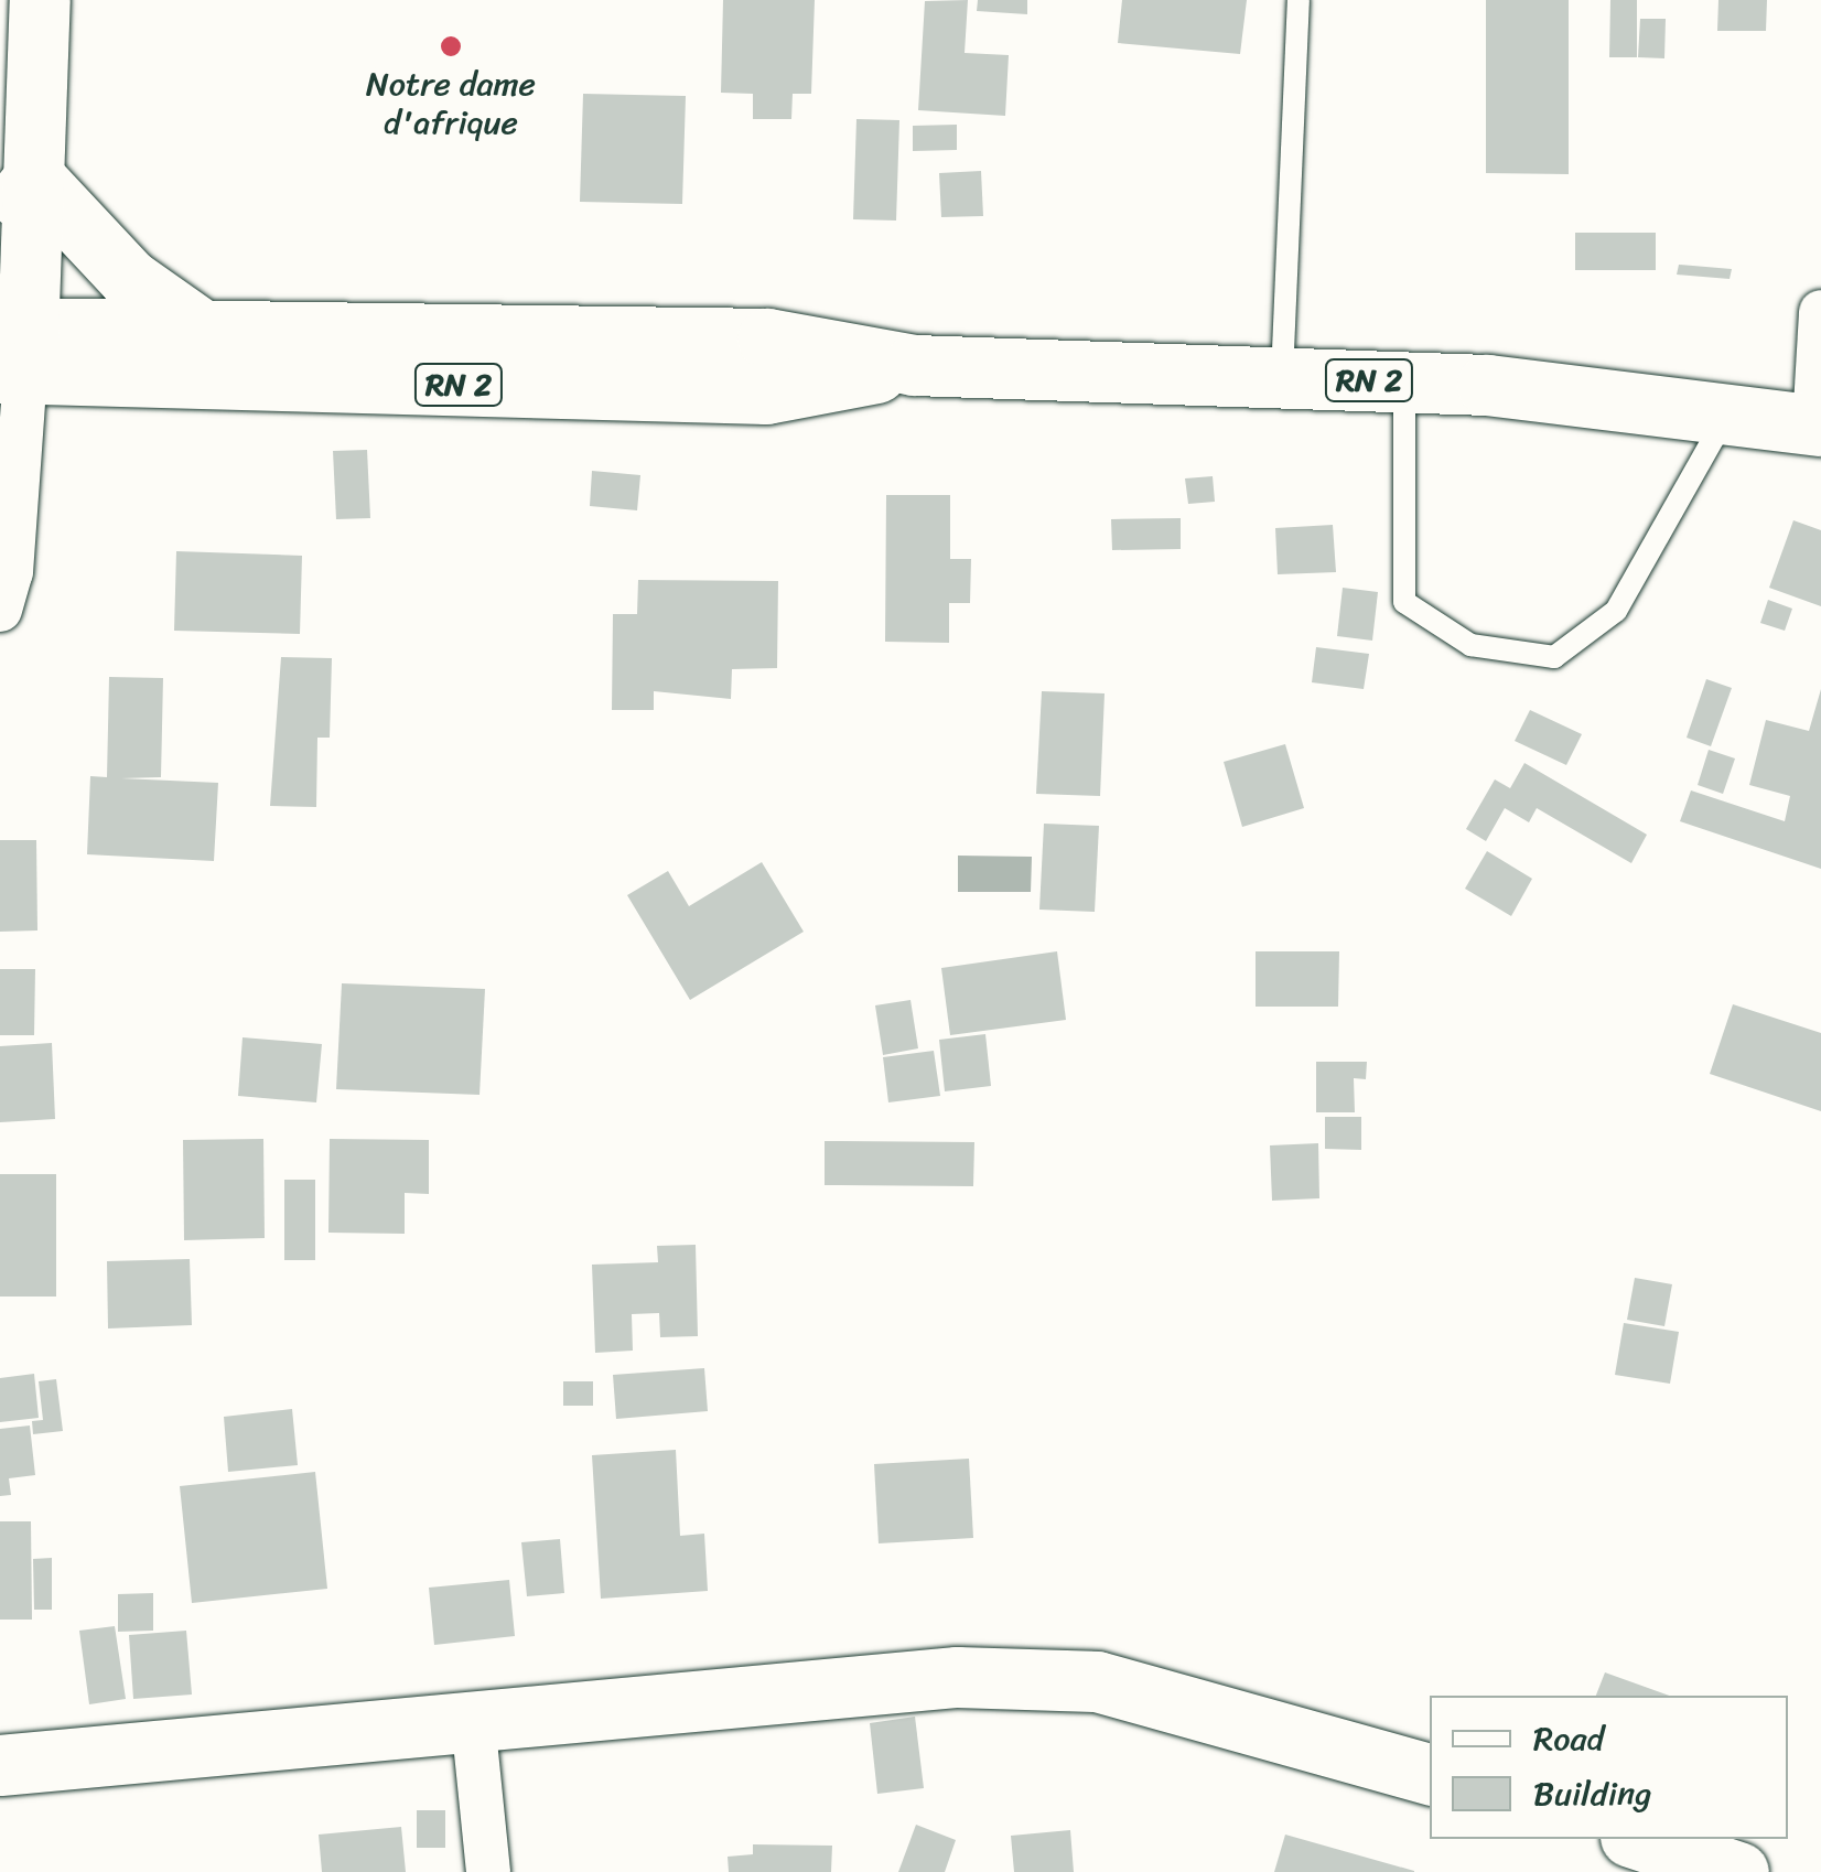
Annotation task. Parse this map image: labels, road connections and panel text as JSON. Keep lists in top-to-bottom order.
{
  "streets": {
    "main road": ["RN 2"]
  },
  "places": ["Notre dame d'afrique"],
  "legend": ["Road", "Building"]
}
